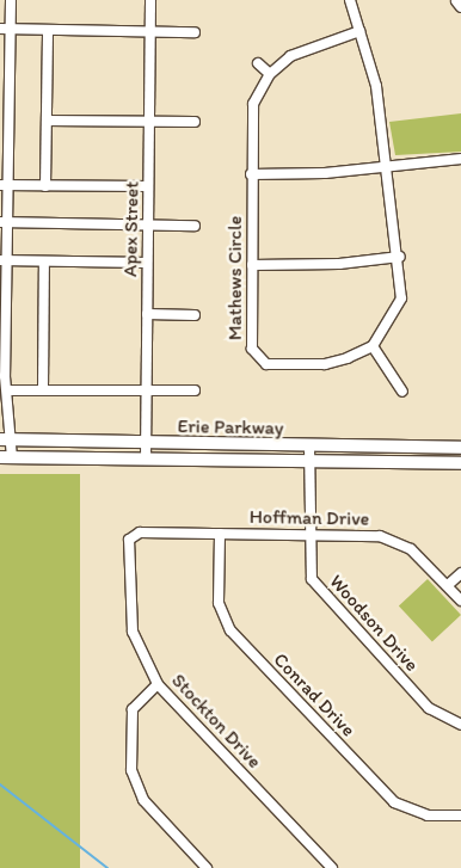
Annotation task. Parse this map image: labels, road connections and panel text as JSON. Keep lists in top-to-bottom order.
{
  "streets": {
    "main road": ["Erie Parkway"],
    "street": [
      "Apex Street",
      "Mathews Circle",
      "Hoffman Drive",
      "Woodson Drive",
      "Conrad Drive",
      "Stockton Drive"
    ]
  },
  "crossings": [
    ["Apex Street", "Erie Parkway"],
    ["Erie Parkway", "Woodson Drive"],
    ["Hoffman Drive", "Woodson Drive"],
    ["Hoffman Drive", "Conrad Drive"],
    ["Hoffman Drive", "Stockton Drive"]
  ]
}
